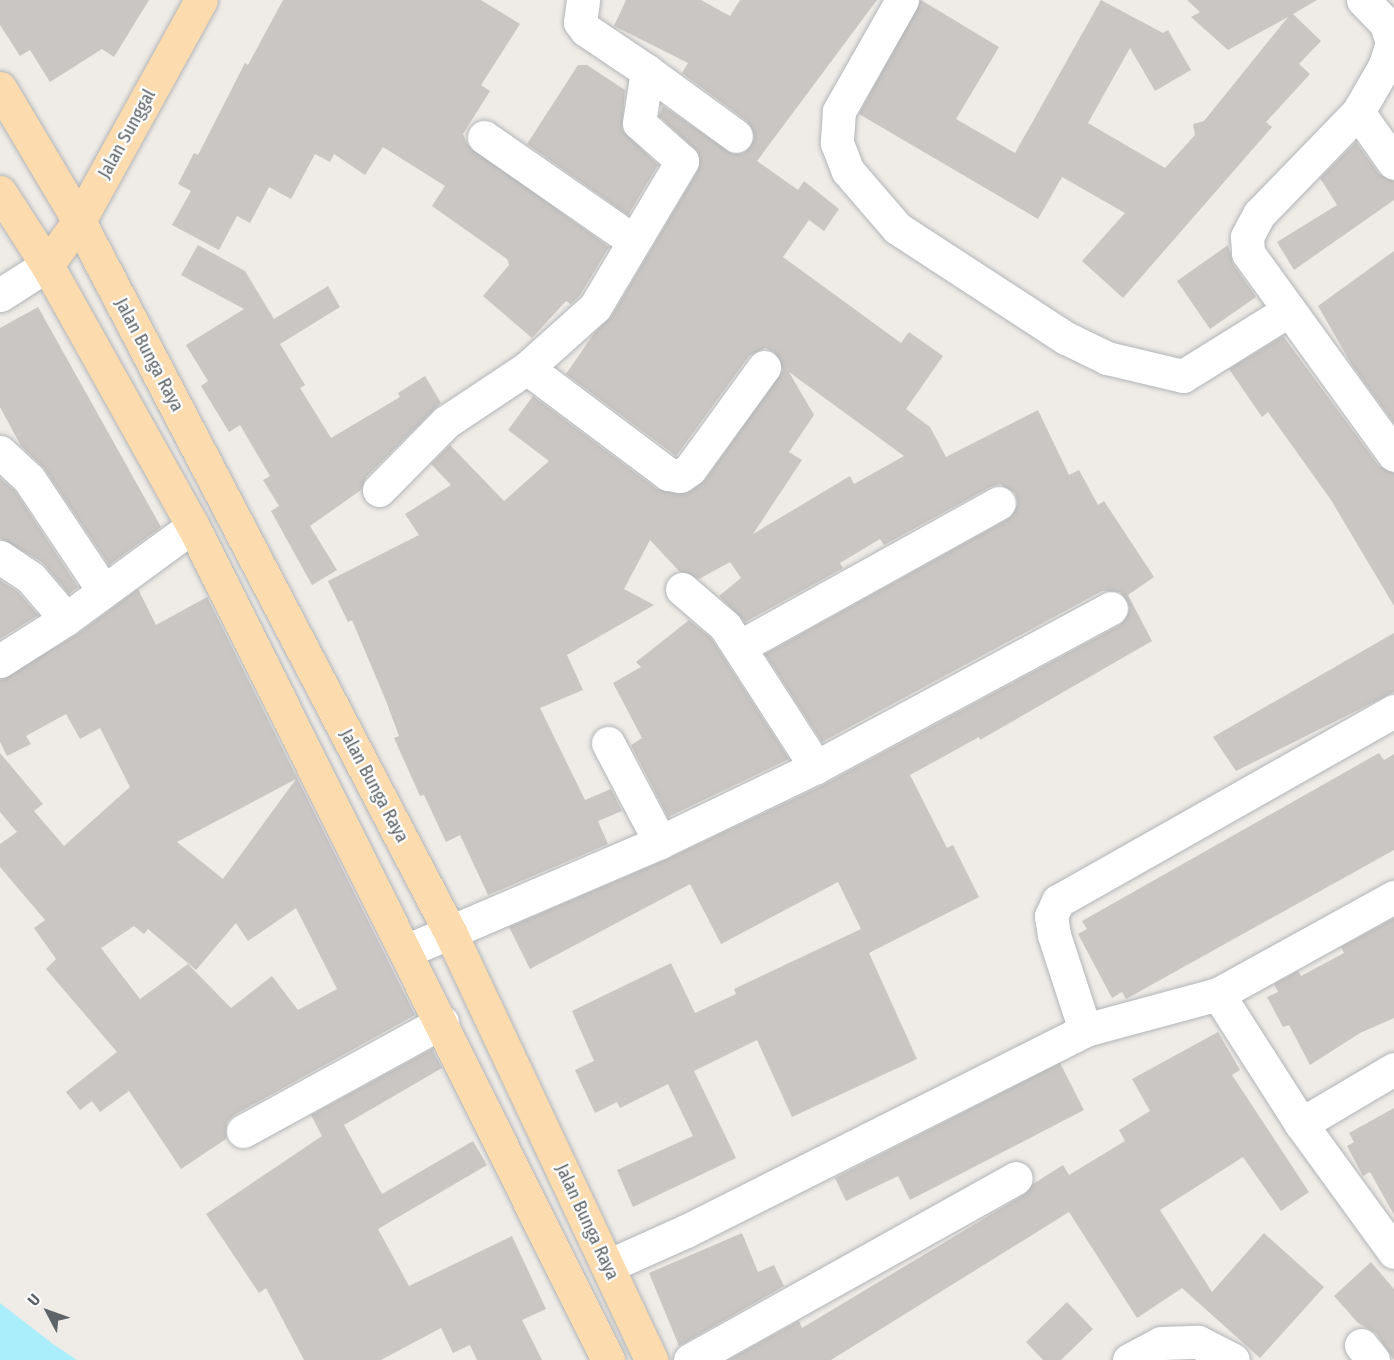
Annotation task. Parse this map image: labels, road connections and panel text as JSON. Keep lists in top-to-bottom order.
{
  "streets": {
    "main road": ["Jalan Sunggal", "Jalan Bunga Raya"]
  },
  "crossings": [
    ["Jalan Sunggal", "Jalan Bunga Raya"]
  ],
  "north": "top left"
}
